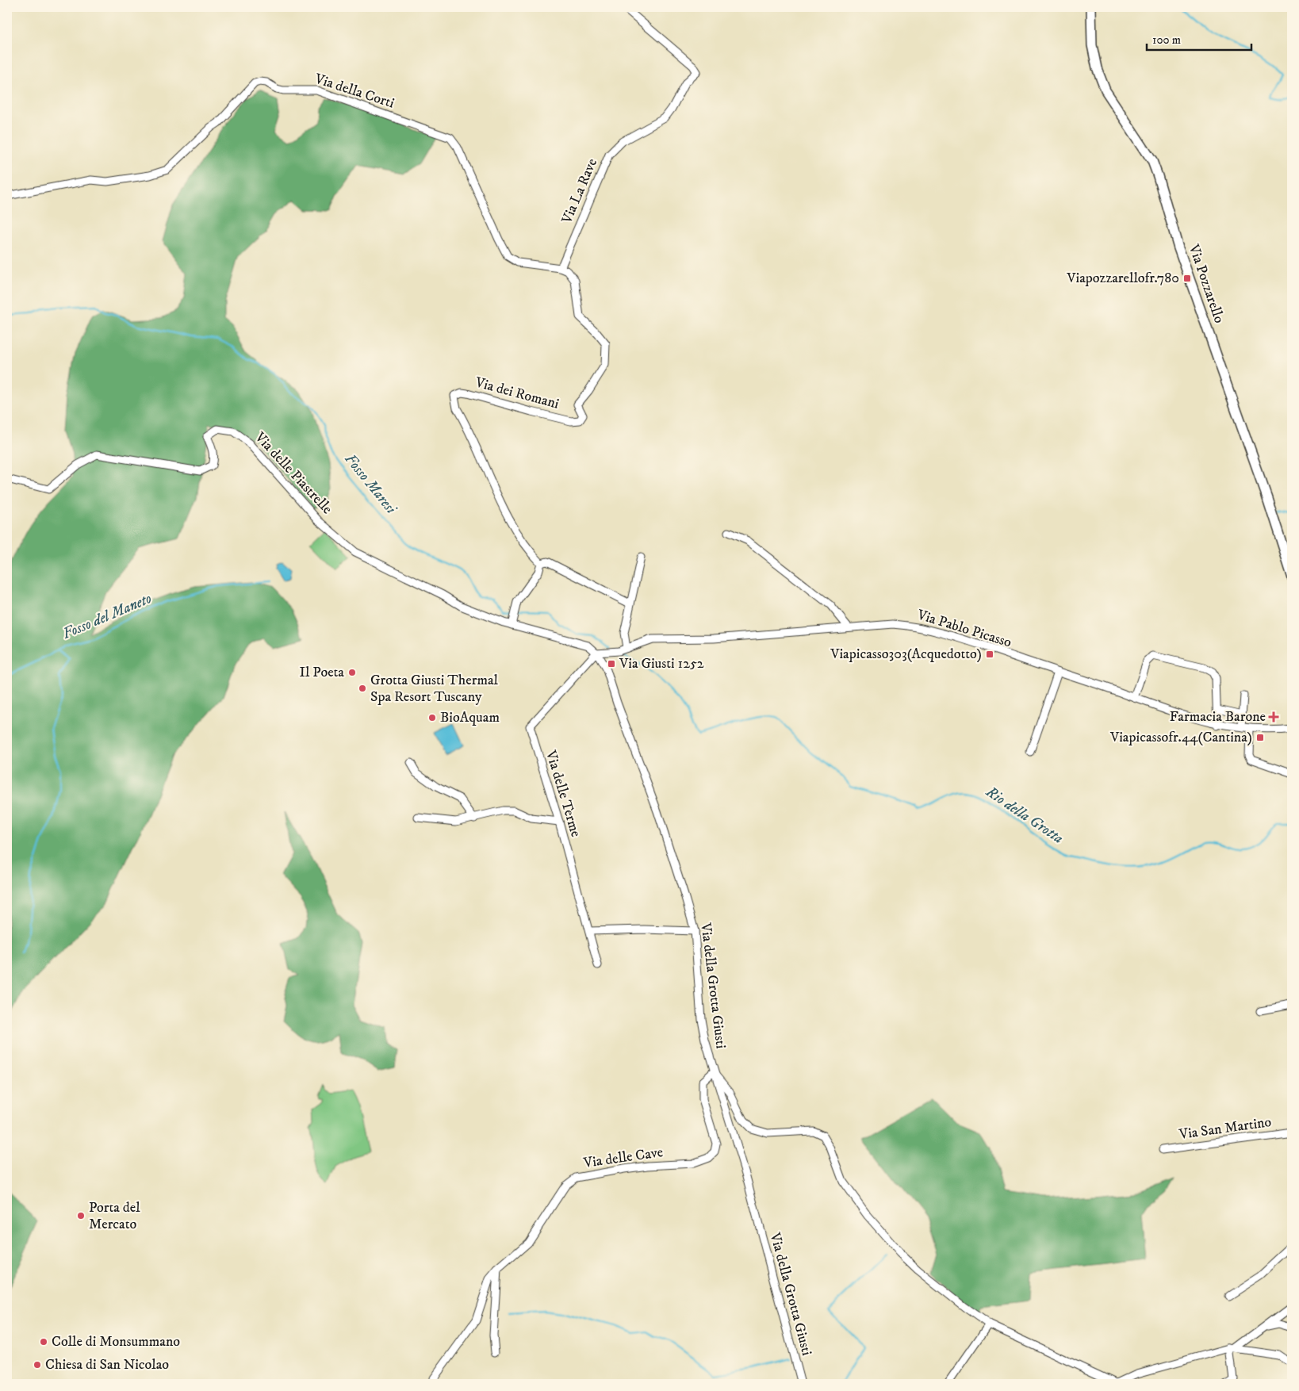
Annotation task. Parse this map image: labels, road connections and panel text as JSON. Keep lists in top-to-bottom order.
{
  "streets": {
    "street": [
      "Via della Corti",
      "Via La Rave",
      "Via Pozzarello",
      "Via dei Romani",
      "Via delle Piastrelle",
      "Via Pablo Picasso",
      "Via delle Terme",
      "Via della Grotta Giusti",
      "Via San Martino",
      "Via delle Cave"
    ]
  },
  "crossings": [
    ["Via della Corti", "Via La Rave"],
    ["Via della Corti", "Via dei Romani"],
    ["Via La Rave", "Via dei Romani"],
    ["Via delle Piastrelle", "Via della Grotta Giusti"],
    ["Via Pablo Picasso", "Via delle Terme"],
    ["Via Pablo Picasso", "Via della Grotta Giusti"],
    ["Via delle Terme", "Via della Grotta Giusti"],
    ["Via della Grotta Giusti", "Via delle Cave"]
  ],
  "water": ["Fosso Maresi", "Fosso del Maneto", "Rio della Grotta"],
  "places": {
    "transit": [
      "Viapozzarellofr.780",
      "Viapicasso303(Acquedotto)",
      "Via Giusti 1252",
      "Viapicassofr.44(Cantina)"
    ],
    "other": [
      "Il Poeta",
      "Grotta Giusti Thermal Spa Resort Tuscany",
      "BioAquam",
      "Porta del Mercato",
      "Colle di Monsummano",
      "Chiesa di San Nicolao"
    ],
    "health": ["Farmacia Barone"]
  },
  "scale_bar": "100 m"
}
